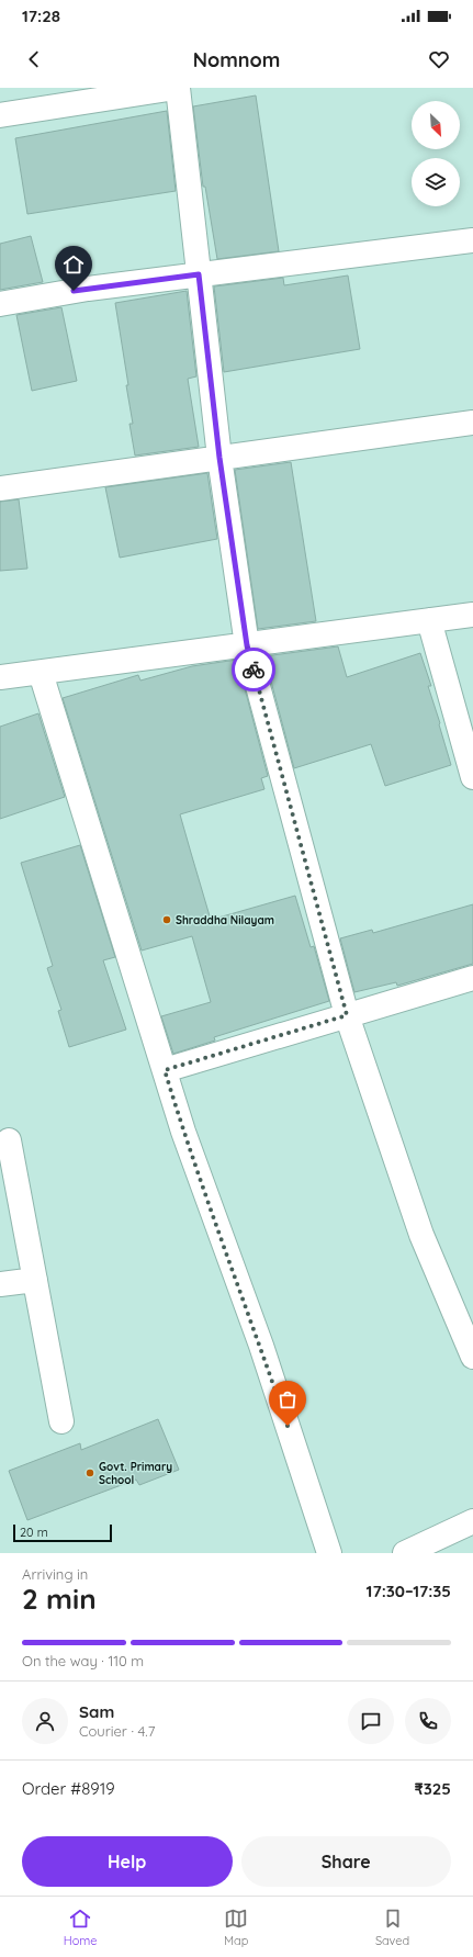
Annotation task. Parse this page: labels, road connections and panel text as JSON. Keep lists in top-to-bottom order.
{
  "places": ["Shraddha Nilayam", "Govt. Primary School"],
  "scale_bar": "20 m",
  "north": "bottom right",
  "page": {
    "status": "17:28",
    "header": "Nomnom",
    "scale": "20 m",
    "heading": ["2 min", "Arriving in", "17:30–17:35"],
    "panel": [
      "Sam",
      "Courier · 4.7",
      "Order #8919",
      "₹325"
    ],
    "bar": "On the way · 110 m",
    "buttons": ["Help", "Share"],
    "tabs": ["Home", "Map", "Saved"]
  }
}
